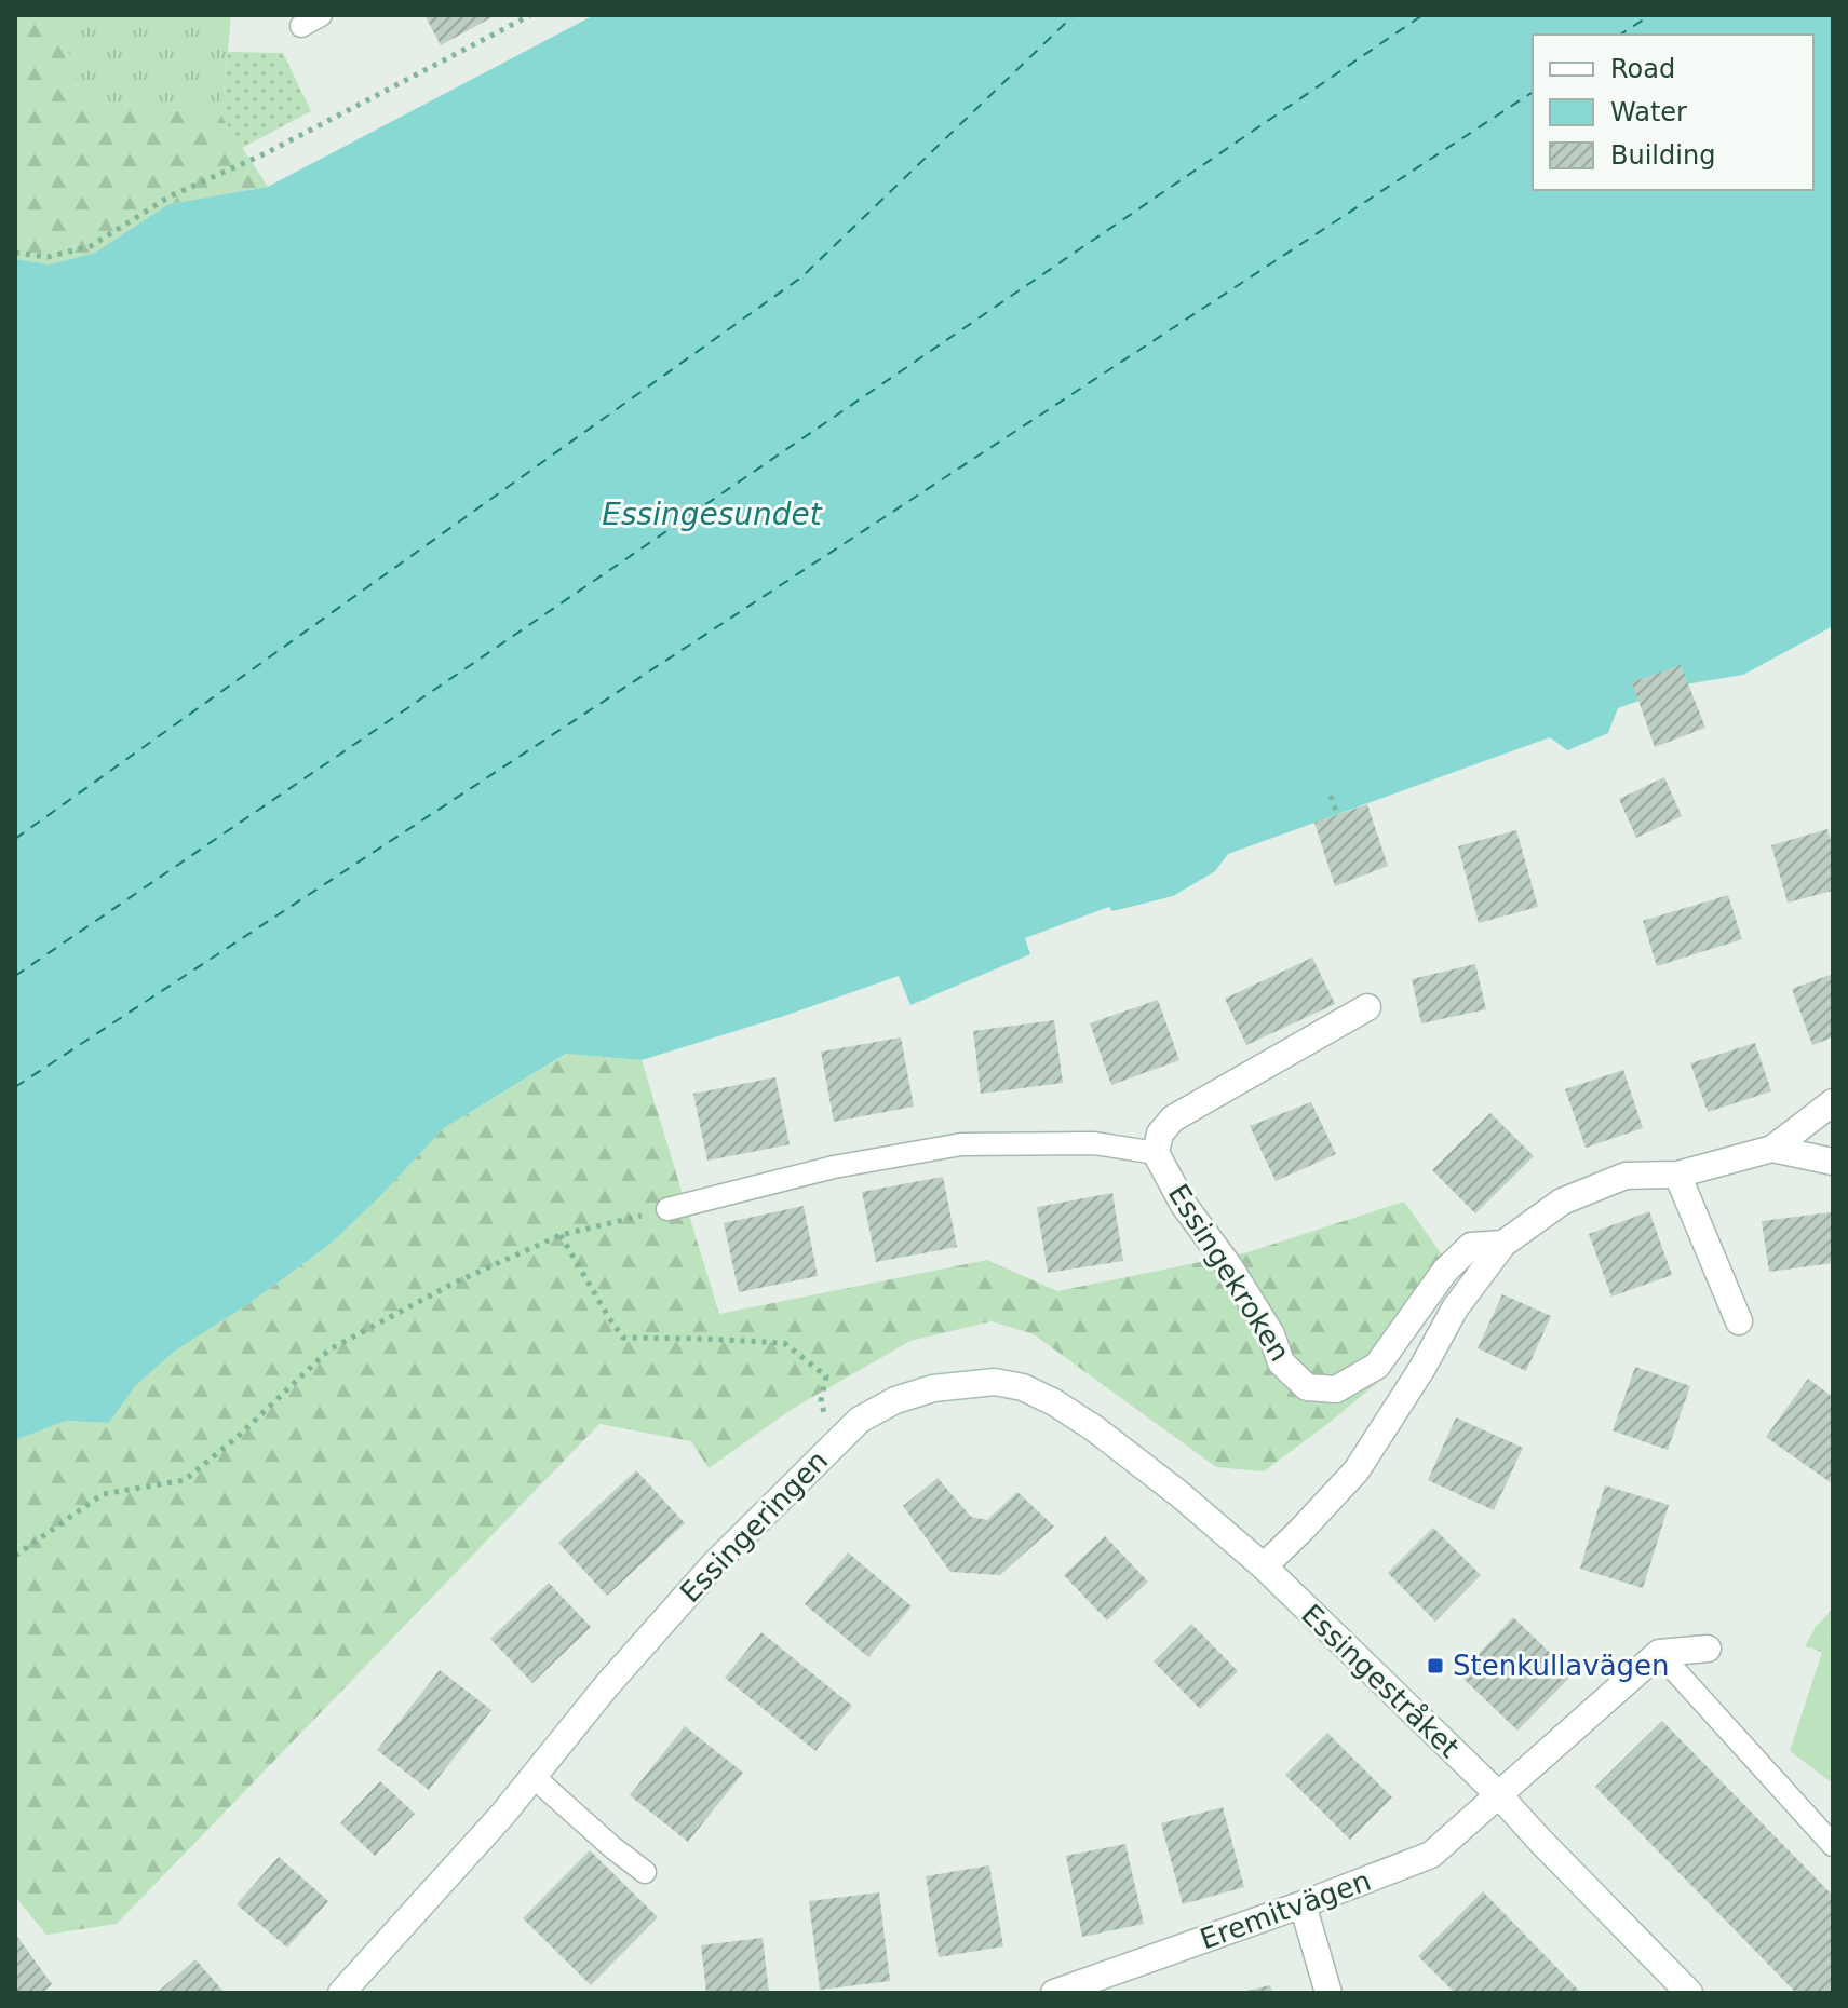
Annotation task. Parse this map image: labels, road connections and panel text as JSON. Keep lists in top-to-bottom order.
{
  "streets": {
    "street": [
      "Essingekroken",
      "Essingeringen",
      "Essingestråket",
      "Eremitvägen"
    ]
  },
  "crossings": [
    ["Essingeringen", "Essingestråket"],
    ["Essingestråket", "Eremitvägen"]
  ],
  "water": ["Essingesundet"],
  "places": {
    "transit": ["Stenkullavägen"]
  },
  "legend": ["Road", "Water", "Building"]
}
